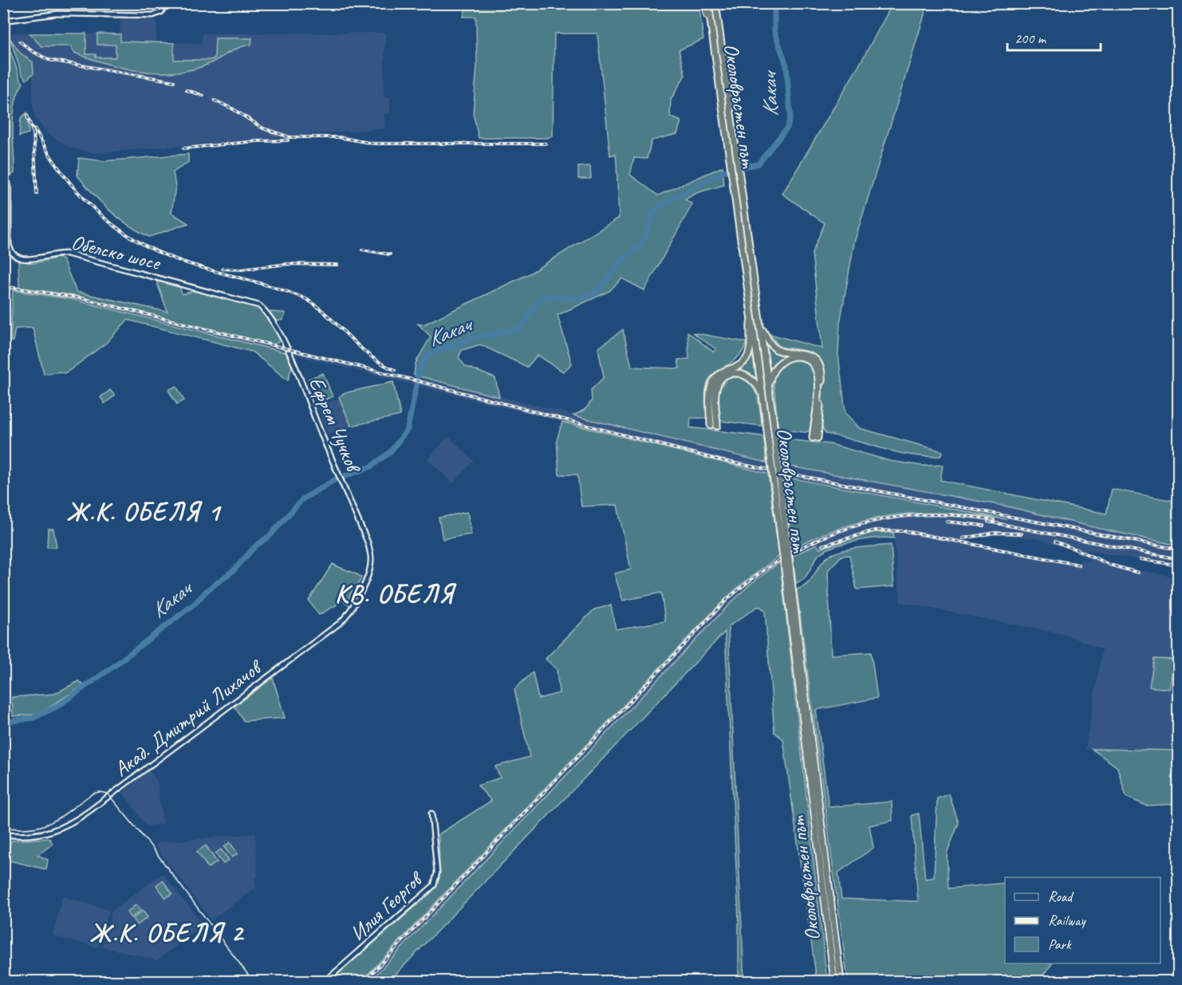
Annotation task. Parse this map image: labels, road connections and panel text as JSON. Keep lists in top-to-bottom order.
{
  "streets": {
    "highway": ["Околовръстен път"],
    "street": [
      "Обелско шосе",
      "Ефрем Чучков",
      "Акад. Дмитрий Лихачов",
      "Илия Георгов"
    ]
  },
  "crossings": [
    ["Обелско шосе", "Ефрем Чучков"],
    ["Ефрем Чучков", "Акад. Дмитрий Лихачов"]
  ],
  "districts": ["Ж.К. ОБЕЛЯ 1", "КВ. ОБЕЛЯ", "Ж.К. ОБЕЛЯ 2"],
  "water": ["Какач"],
  "legend": ["Road", "Railway", "Park"],
  "scale_bar": "200 m"
}
